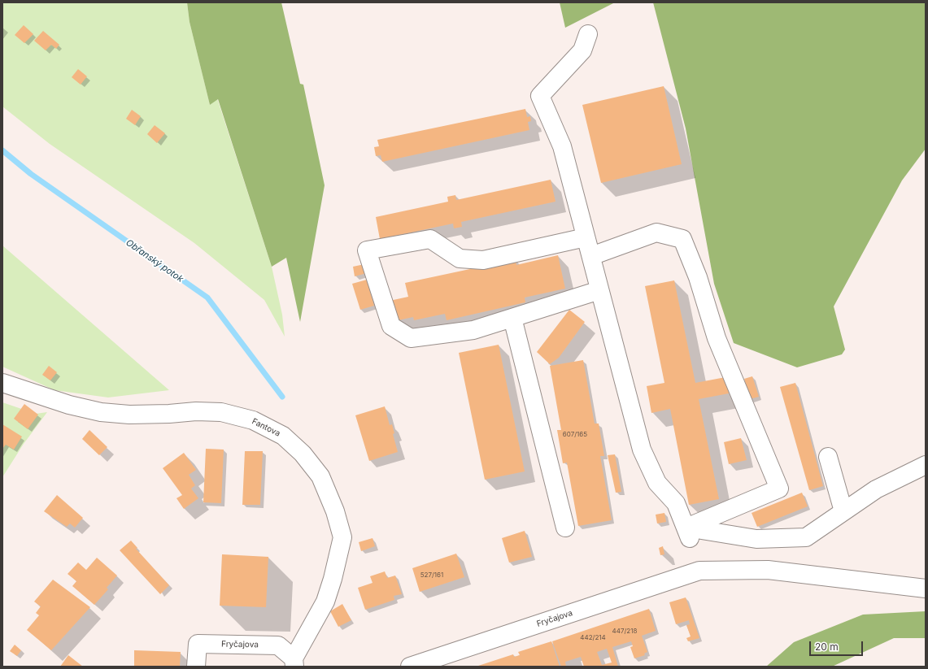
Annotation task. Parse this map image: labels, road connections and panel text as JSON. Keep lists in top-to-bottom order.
{
  "streets": {
    "street": ["Fantova", "Fryčajova"]
  },
  "crossings": [
    ["Fantova", "Fryčajova"]
  ],
  "water": ["Obřanský potok"],
  "house_numbers": [
    "607/165",
    "527/161",
    "447/218",
    "442/214"
  ],
  "scale_bar": "20 m"
}
